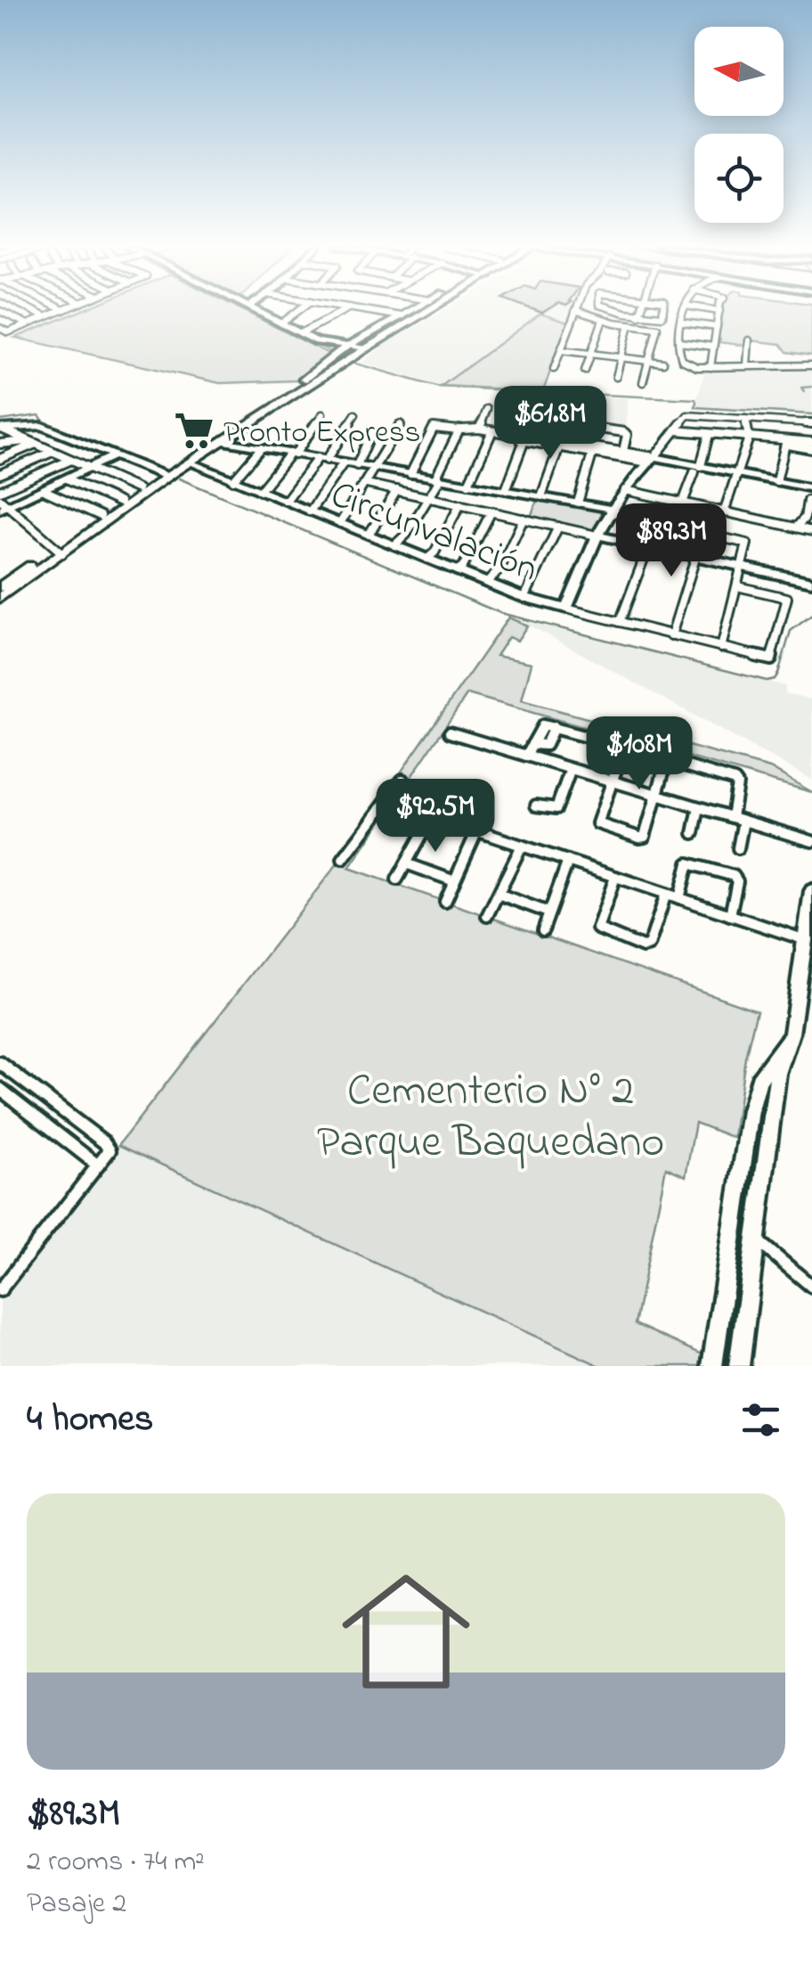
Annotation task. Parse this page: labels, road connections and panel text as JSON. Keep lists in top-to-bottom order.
{
  "streets": {
    "street": ["Circunvalación"]
  },
  "parks": ["Cementerio N° 2 Parque Baquedano"],
  "places": {
    "supermarket": ["Pronto Express"]
  },
  "north": "left",
  "page": {
    "price": [
      "$61.8M",
      "$89.3M",
      "$108M",
      "$92.5M"
    ],
    "heading": "4 homes",
    "list": [
      {
        "name": "$89.3M",
        "note": "2 rooms · 74 m² · Pasaje 2"
      }
    ]
  }
}
